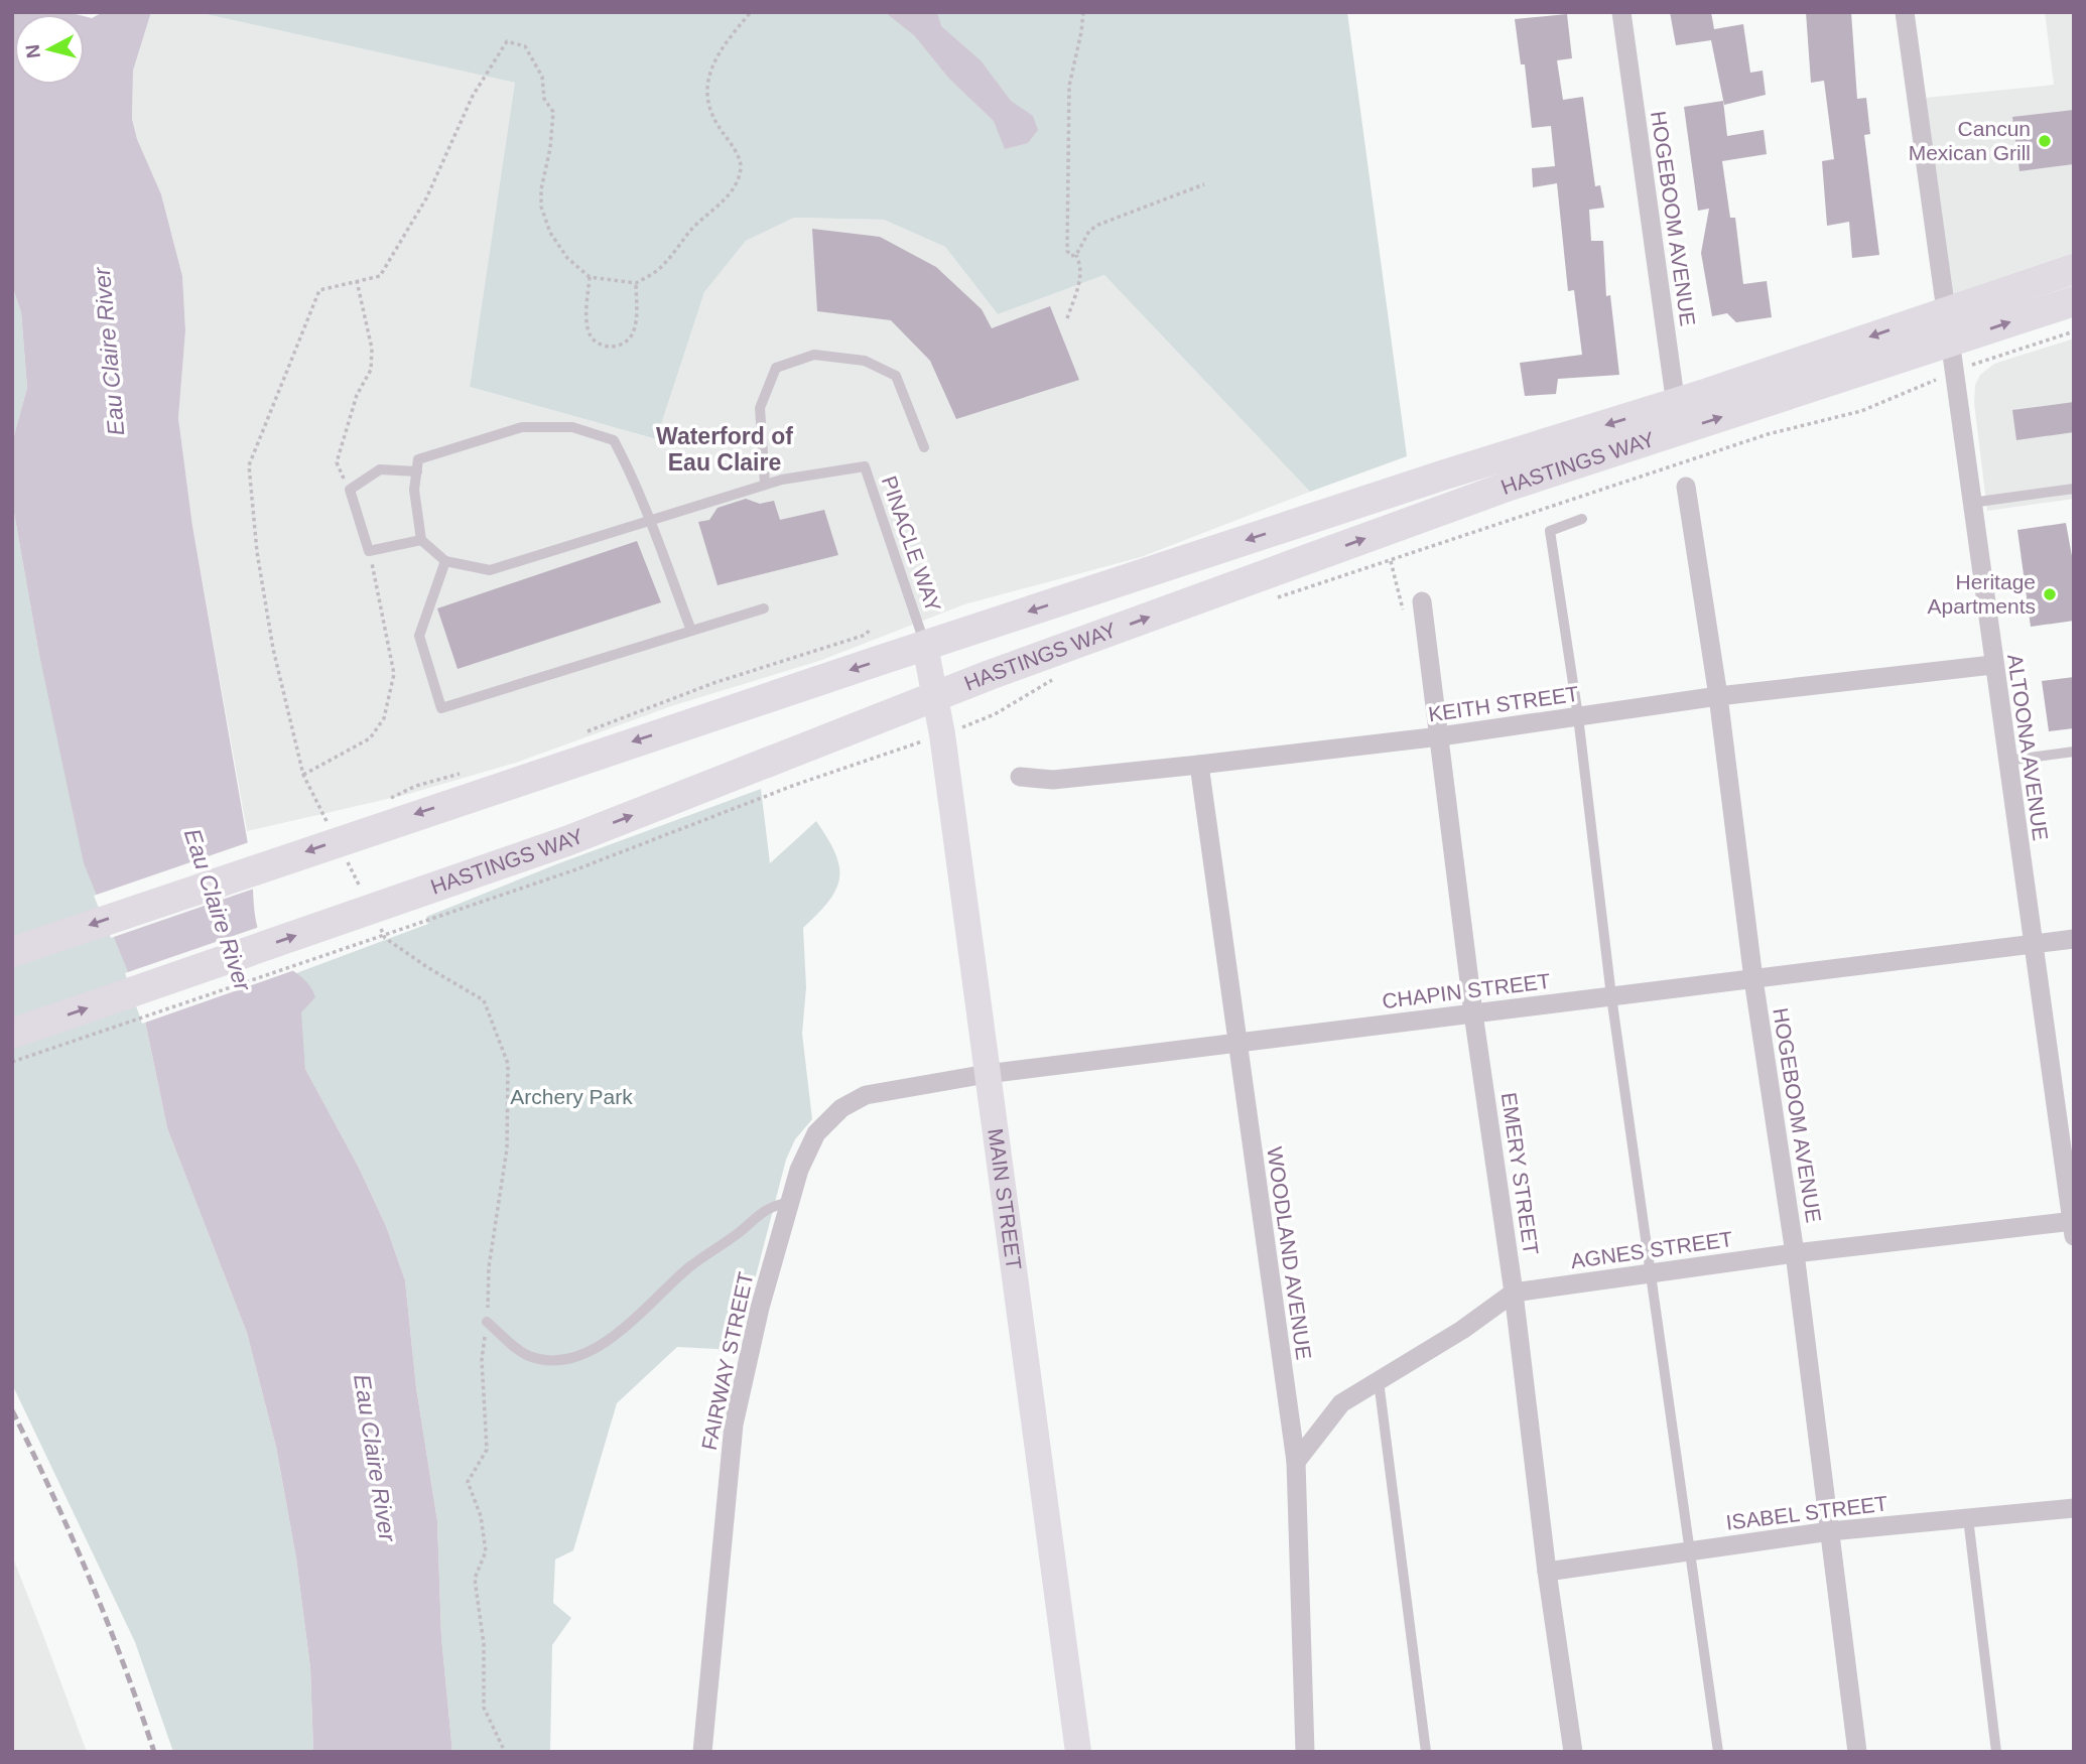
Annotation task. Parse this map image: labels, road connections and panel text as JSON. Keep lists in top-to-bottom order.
{
  "streets": {
    "main road": ["HASTINGS WAY"],
    "street": [
      "HOGEBOOM AVENUE",
      "KEITH STREET",
      "ALTOONA AVENUE",
      "CHAPIN STREET",
      "EMERY STREET",
      "MAIN STREET",
      "AGNES STREET",
      "WOODLAND AVENUE",
      "FAIRWAY STREET",
      "ISABEL STREET"
    ],
    "lane": ["PINACLE WAY"]
  },
  "crossings": [
    ["HOGEBOOM AVENUE", "HASTINGS WAY"],
    ["HOGEBOOM AVENUE", "KEITH STREET"],
    ["HOGEBOOM AVENUE", "CHAPIN STREET"],
    ["HOGEBOOM AVENUE", "AGNES STREET"],
    ["HOGEBOOM AVENUE", "ISABEL STREET"],
    ["HASTINGS WAY", "PINACLE WAY"],
    ["HASTINGS WAY", "ALTOONA AVENUE"],
    ["HASTINGS WAY", "MAIN STREET"],
    ["PINACLE WAY", "MAIN STREET"],
    ["KEITH STREET", "ALTOONA AVENUE"],
    ["KEITH STREET", "EMERY STREET"],
    ["KEITH STREET", "WOODLAND AVENUE"],
    ["ALTOONA AVENUE", "CHAPIN STREET"],
    ["ALTOONA AVENUE", "AGNES STREET"],
    ["CHAPIN STREET", "EMERY STREET"],
    ["CHAPIN STREET", "MAIN STREET"],
    ["CHAPIN STREET", "WOODLAND AVENUE"],
    ["CHAPIN STREET", "FAIRWAY STREET"],
    ["EMERY STREET", "AGNES STREET"],
    ["EMERY STREET", "ISABEL STREET"],
    ["AGNES STREET", "WOODLAND AVENUE"]
  ],
  "districts": ["Waterford of Eau Claire"],
  "water": ["Eau Claire River"],
  "parks": ["Archery Park"],
  "places": ["Cancun Mexican Grill", "Heritage Apartments"],
  "north": "left"
}
